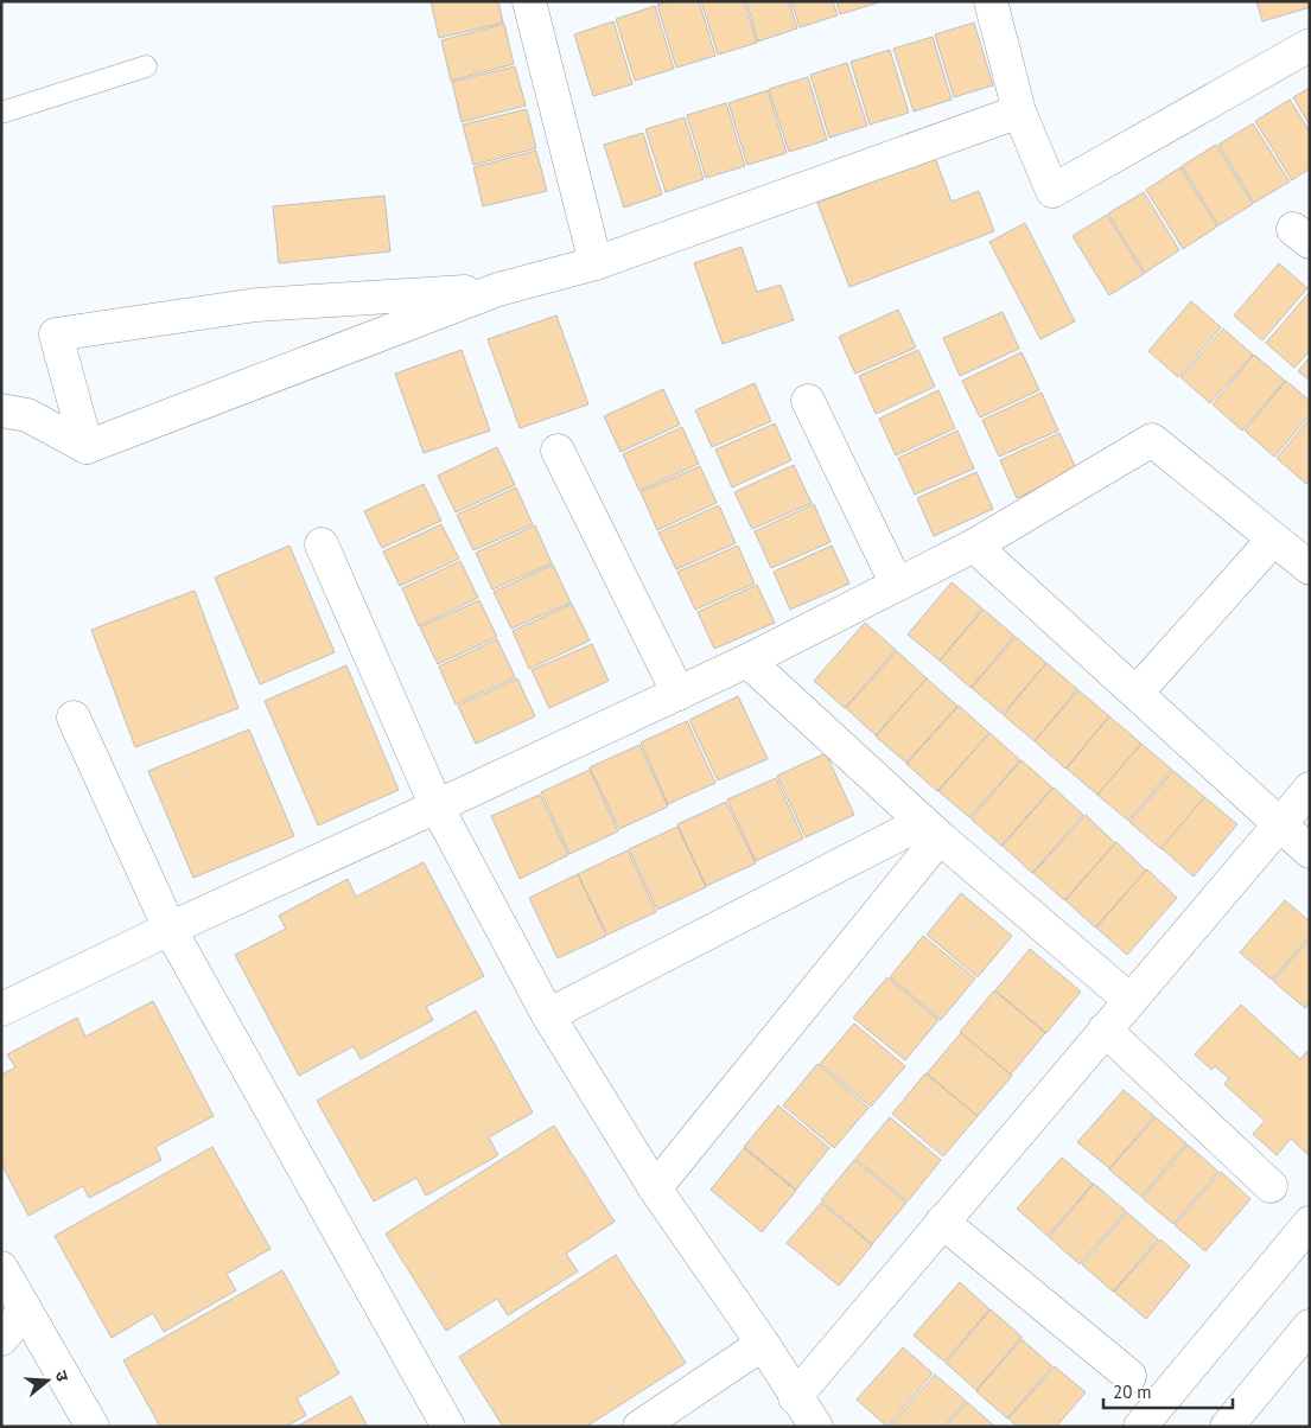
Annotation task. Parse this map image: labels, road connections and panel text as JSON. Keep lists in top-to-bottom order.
{
  "scale_bar": "20 m",
  "north": "right"
}
